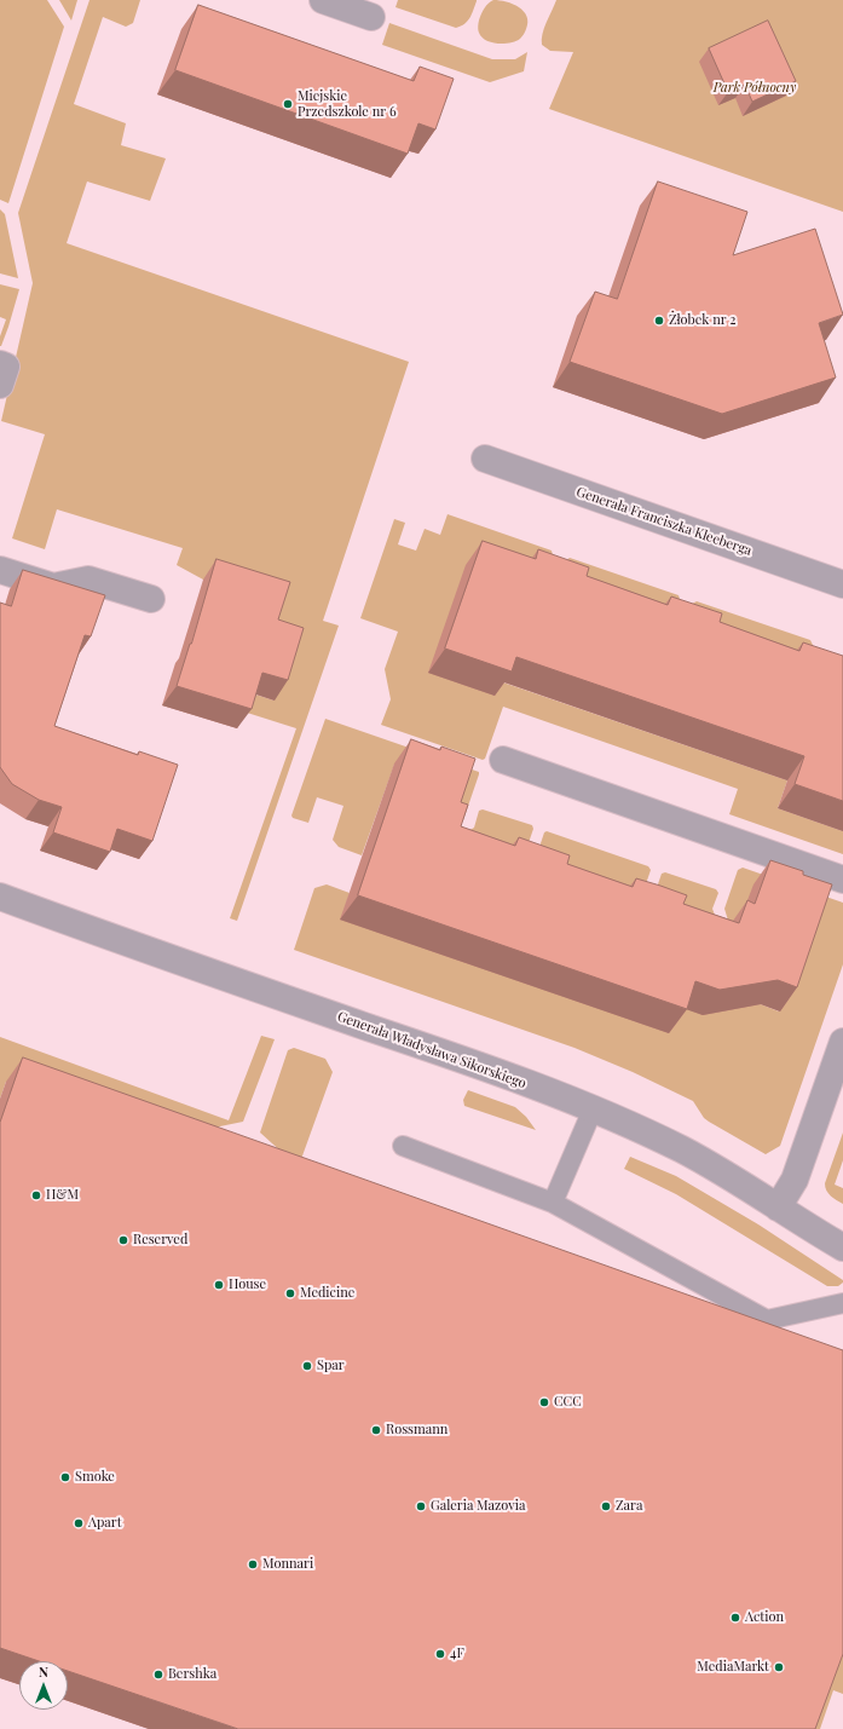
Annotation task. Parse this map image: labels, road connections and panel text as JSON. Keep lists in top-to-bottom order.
{
  "streets": {
    "street": ["Generała Franciszka Kleeberga", "Generała Władysława Sikorskiego"]
  },
  "parks": ["Park Północny"],
  "places": [
    "Miejskie Przedszkole nr 6",
    "Żłobek nr 2",
    "H&M",
    "Reserved",
    "House",
    "Medicine",
    "Spar",
    "CCC",
    "Rossmann",
    "Smoke",
    "Galeria Mazovia",
    "Zara",
    "Apart",
    "Monnari",
    "Action",
    "4F",
    "MediaMarkt",
    "Bershka"
  ],
  "north": "top"
}
